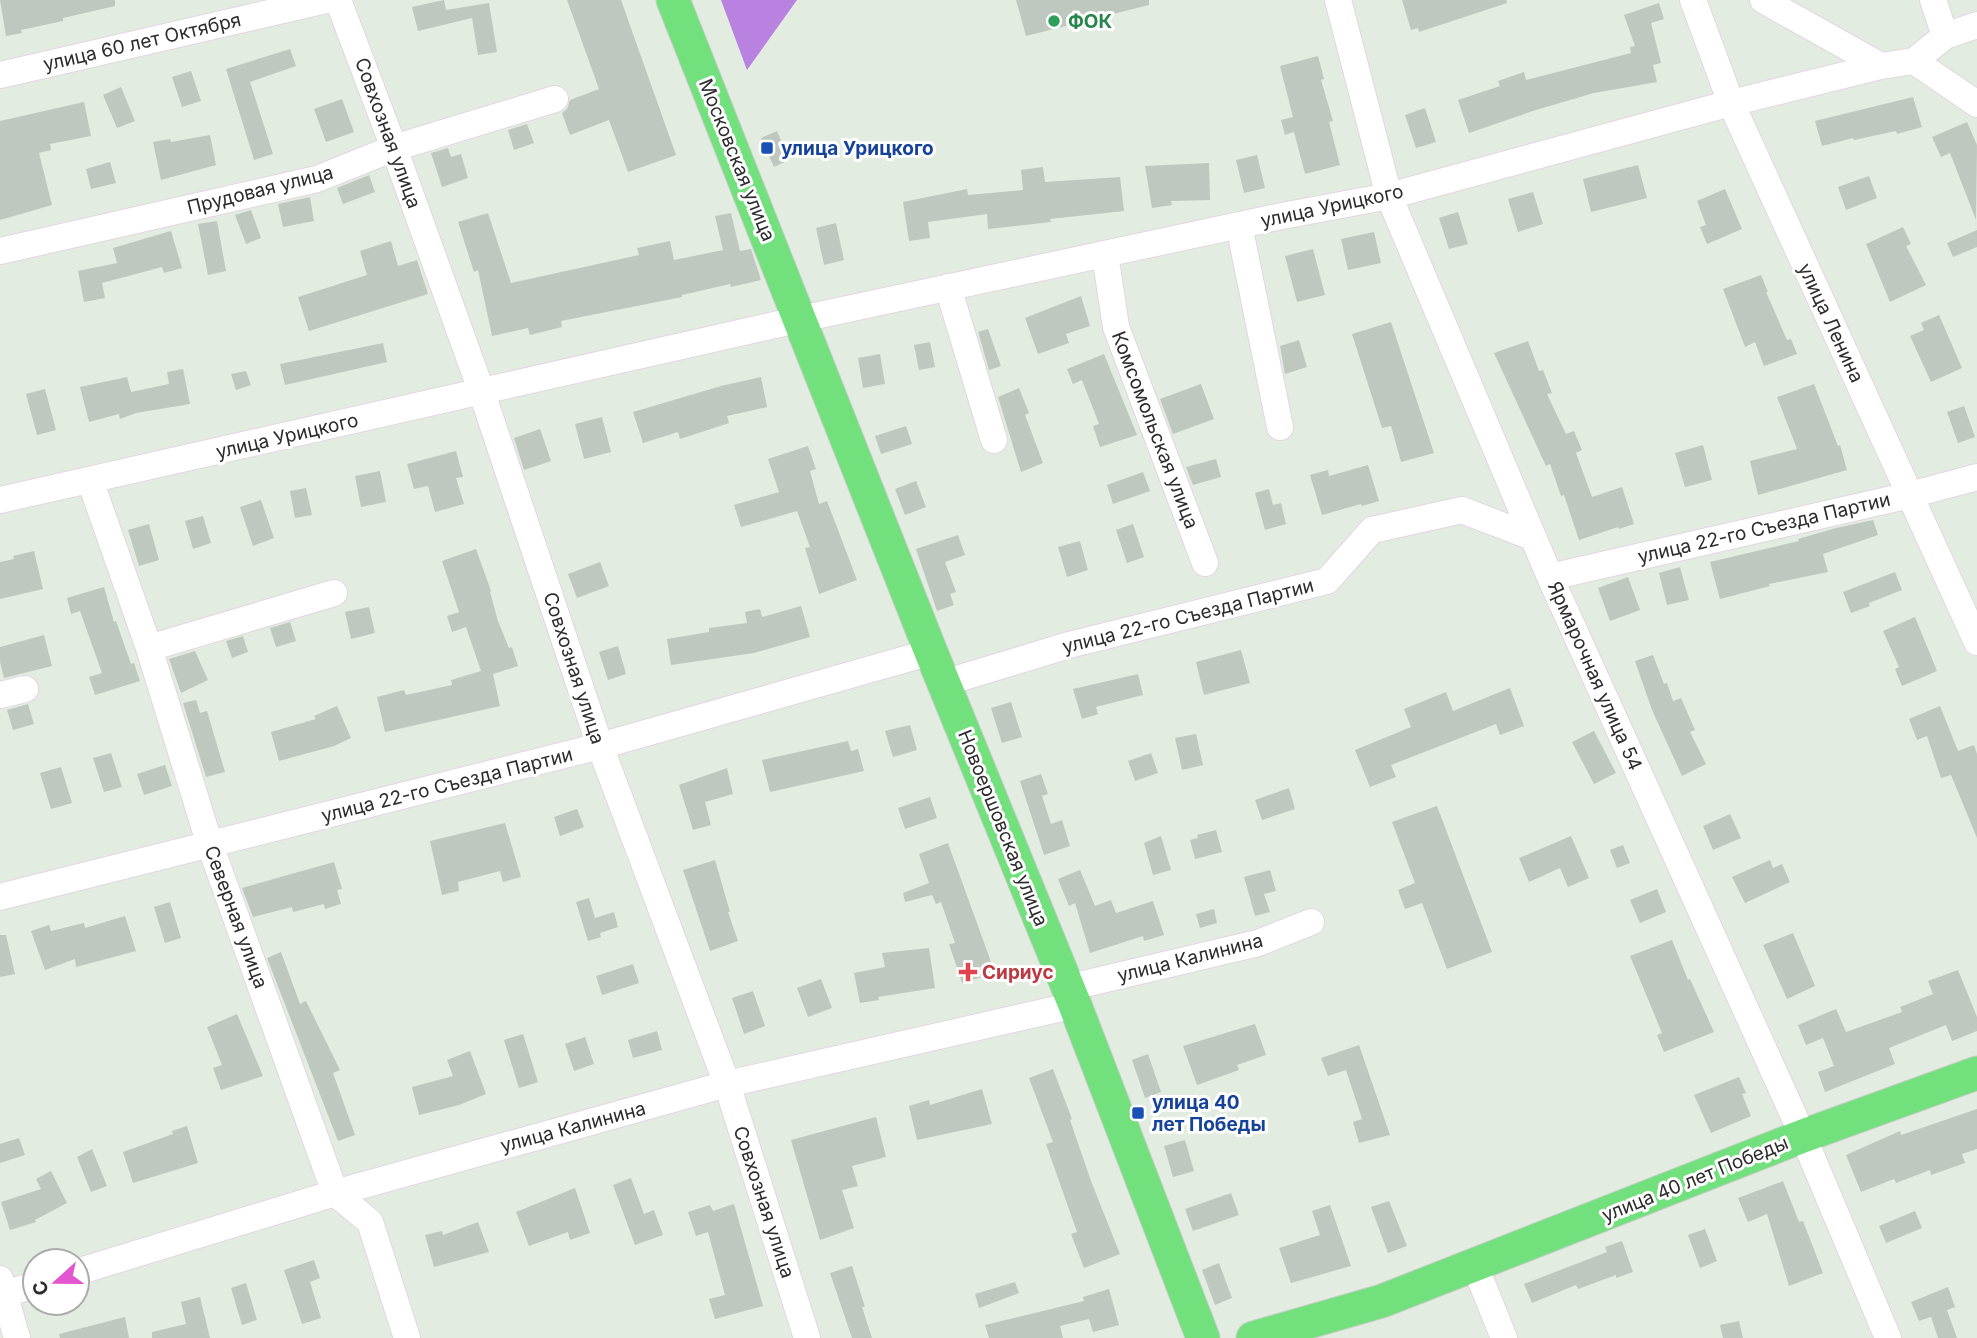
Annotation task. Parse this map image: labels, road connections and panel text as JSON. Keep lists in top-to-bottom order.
{
  "streets": {
    "main road": ["Московская улица", "Новоершовская улица", "улица 40 лет Победы"],
    "street": [
      "улица 60 лет Октября",
      "Совхозная улица",
      "Прудовая улица",
      "улица Урицкого",
      "улица Ленина",
      "Комсомольская улица",
      "улица 22-го Съезда Партии",
      "Ярмарочная улица 54",
      "Северная улица",
      "улица Калинина"
    ]
  },
  "crossings": [
    ["Совхозная улица", "Прудовая улица"],
    ["Совхозная улица", "улица Урицкого"],
    ["Совхозная улица", "улица 22-го Съезда Партии"],
    ["Совхозная улица", "улица Калинина"],
    ["Московская улица", "улица Урицкого"],
    ["Московская улица", "Новоершовская улица"],
    ["улица Урицкого", "улица Ленина"],
    ["улица Урицкого", "Комсомольская улица"],
    ["улица Урицкого", "Ярмарочная улица 54"],
    ["улица Урицкого", "Новоершовская улица"],
    ["улица Урицкого", "Северная улица"],
    ["улица Ленина", "улица 22-го Съезда Партии"],
    ["улица 22-го Съезда Партии", "Ярмарочная улица 54"],
    ["улица 22-го Съезда Партии", "Новоершовская улица"],
    ["улица 22-го Съезда Партии", "Северная улица"],
    ["Ярмарочная улица 54", "улица 40 лет Победы"],
    ["Новоершовская улица", "улица Калинина"],
    ["Северная улица", "улица Калинина"]
  ],
  "places": {
    "other": ["ФОК"],
    "transit": ["улица Урицкого", "улица 40 лет Победы"],
    "health": ["Сириус"]
  },
  "north": "left"
}
